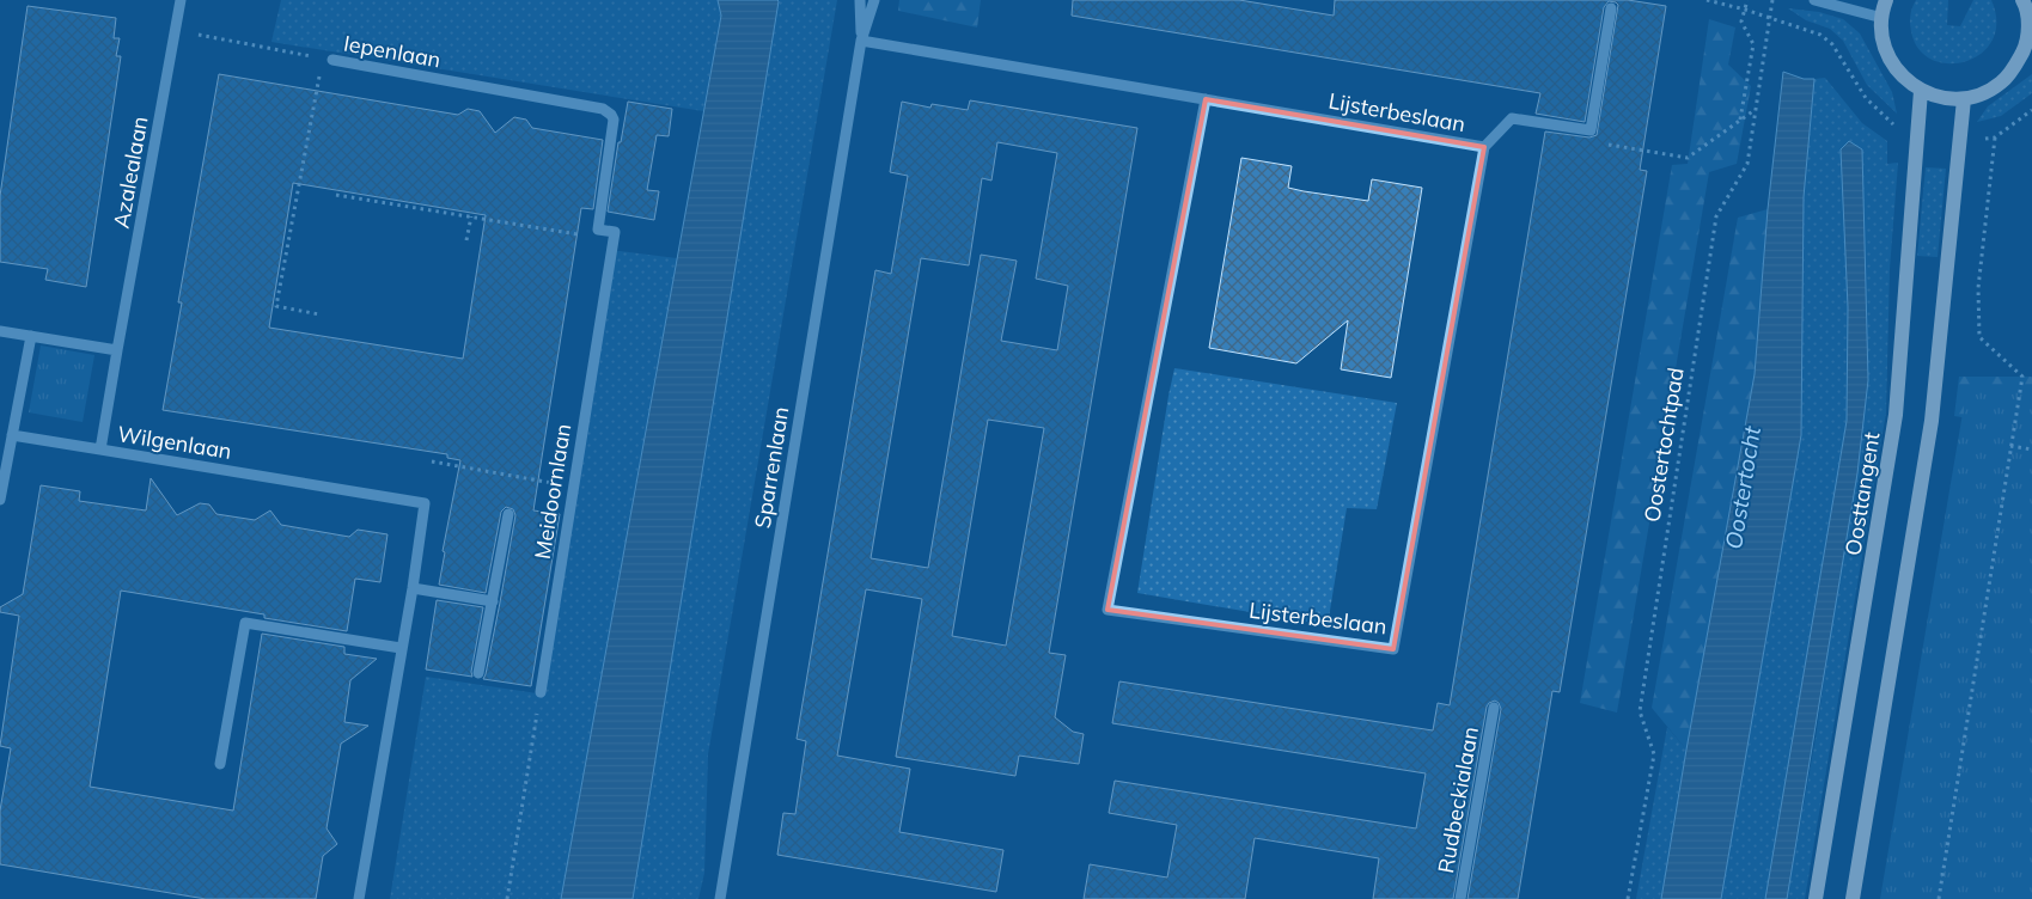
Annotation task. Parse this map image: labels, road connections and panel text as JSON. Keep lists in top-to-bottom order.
{
  "streets": {
    "main road": ["Oosttangent"],
    "street": [
      "Iepenlaan",
      "Lijsterbeslaan",
      "Azalealaan",
      "Wilgenlaan",
      "Sparrenlaan",
      "Meidoornlaan",
      "Rudbeckialaan"
    ],
    "path": ["Oostertochtpad"]
  },
  "crossings": [
    ["Iepenlaan", "Azalealaan"],
    ["Iepenlaan", "Meidoornlaan"],
    ["Lijsterbeslaan", "Sparrenlaan"],
    ["Azalealaan", "Wilgenlaan"]
  ],
  "water": ["Oostertocht"]
}
